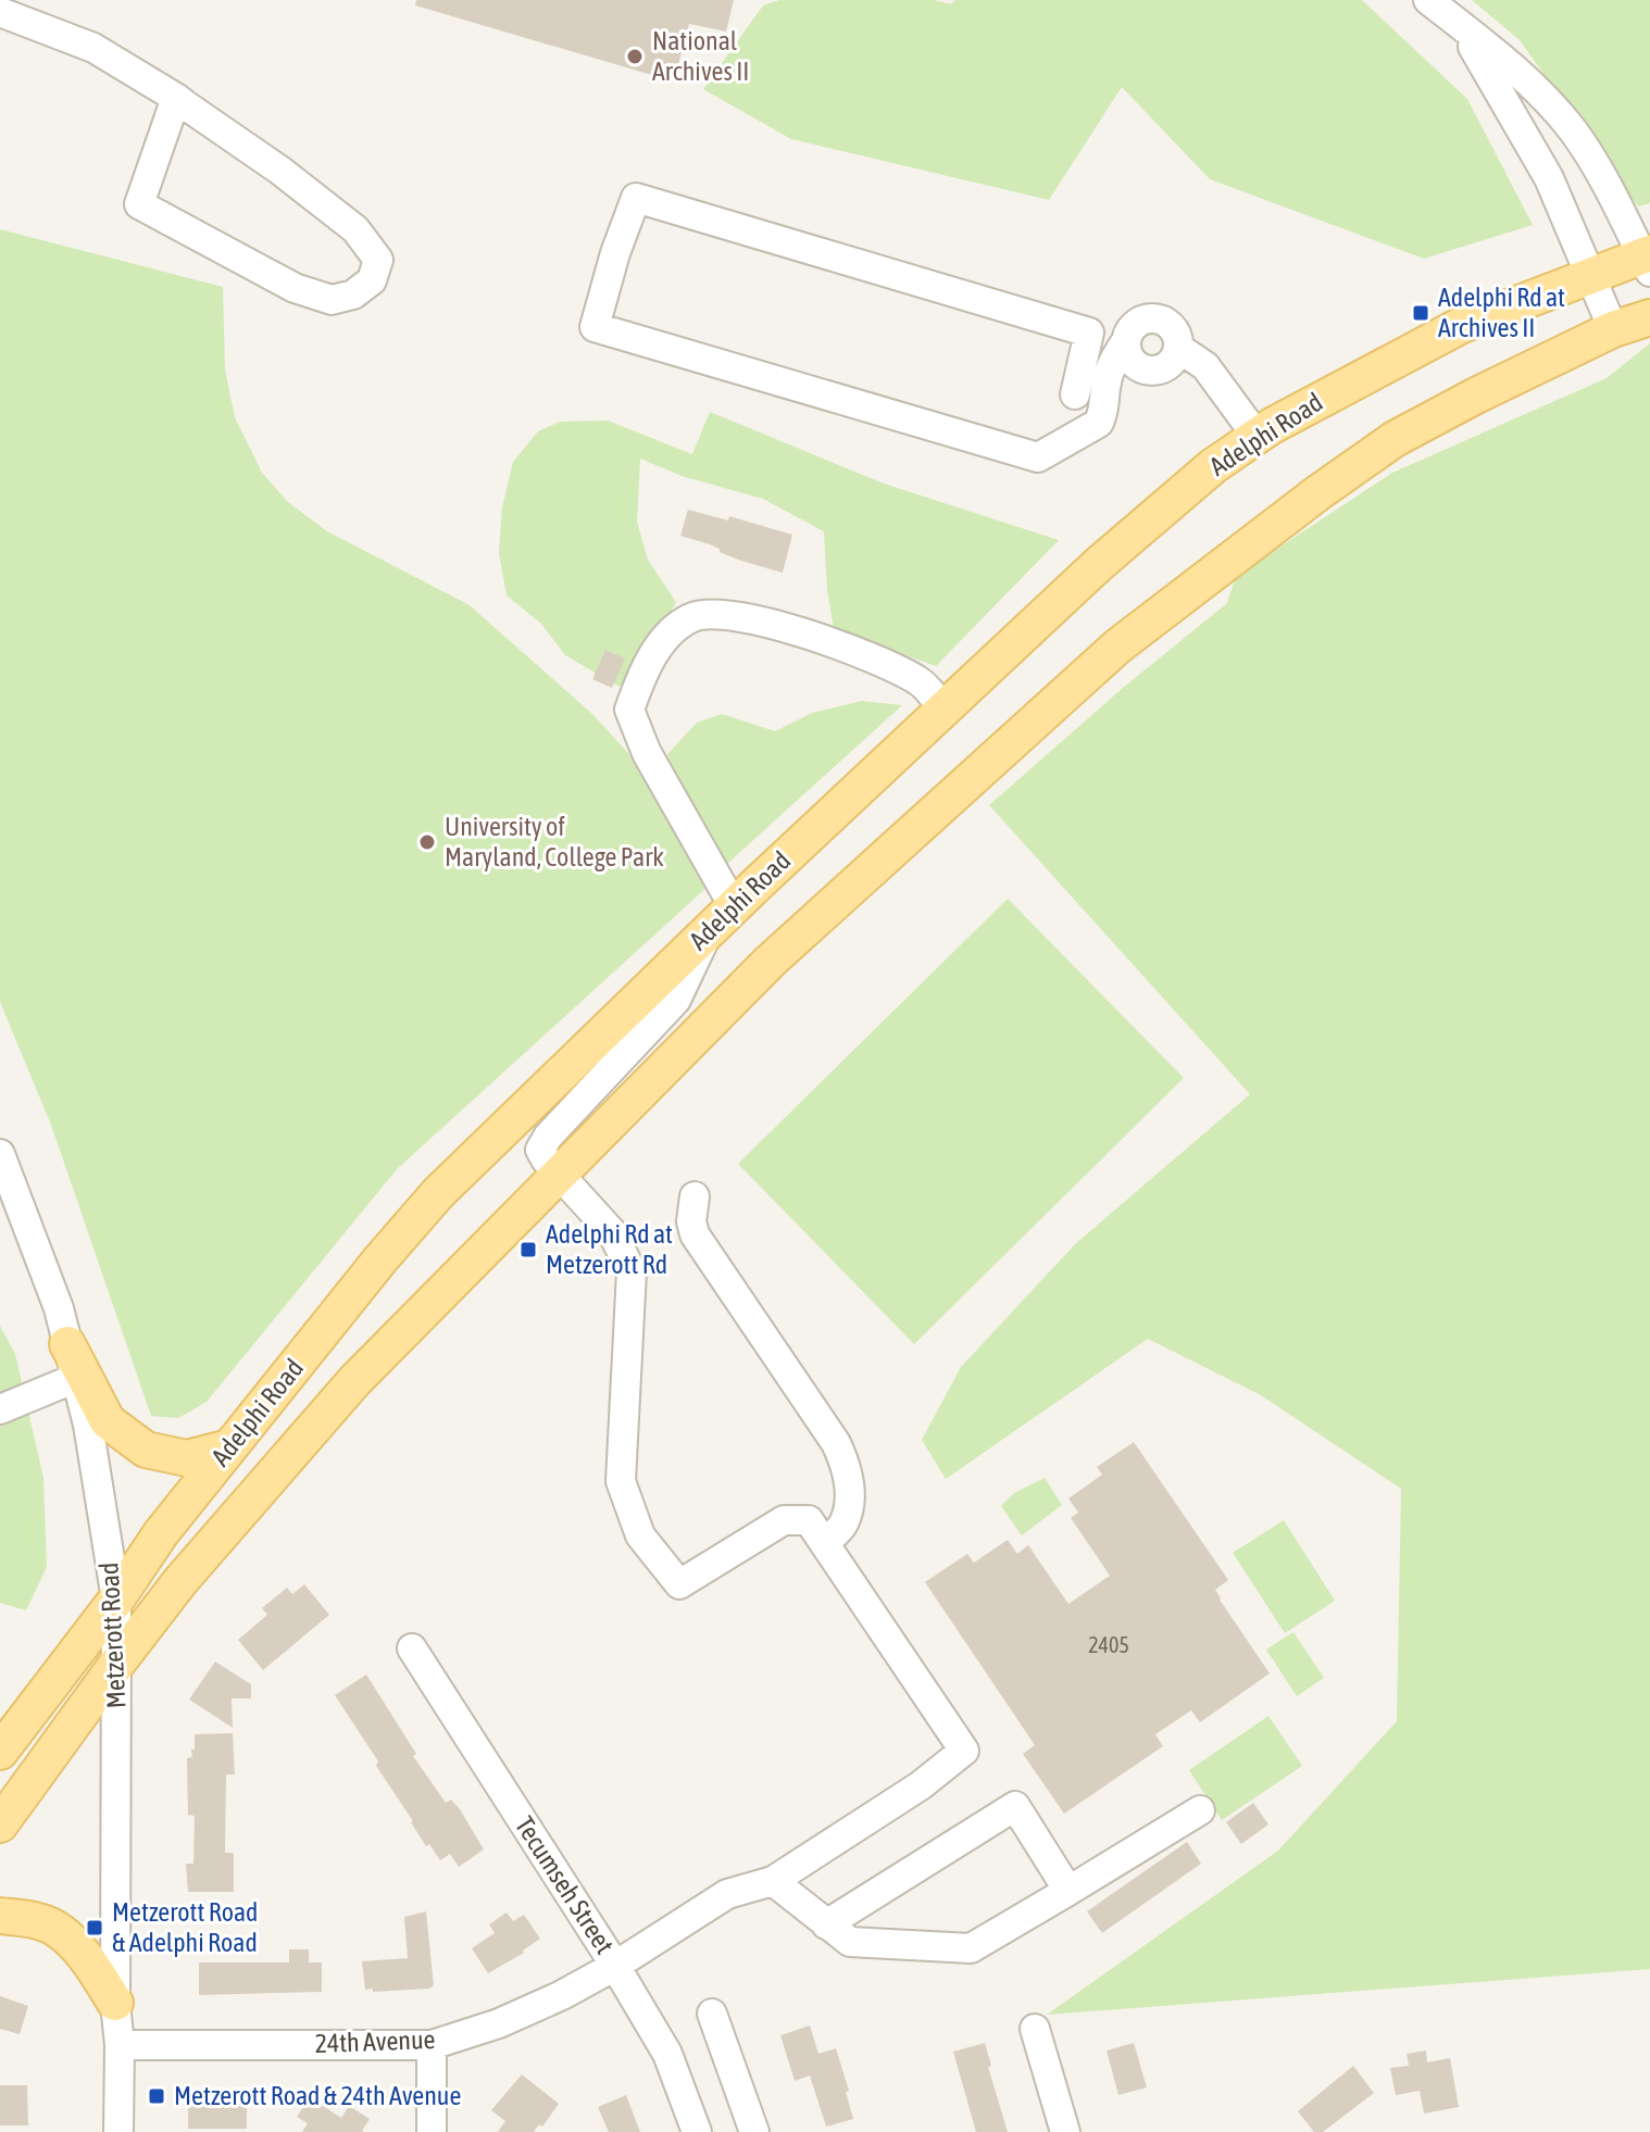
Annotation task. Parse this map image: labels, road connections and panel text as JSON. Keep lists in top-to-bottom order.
{
  "streets": {
    "main road": ["Adelphi Road"],
    "street": ["Metzerott Road", "Tecumseh Street", "24th Avenue"]
  },
  "crossings": [
    ["Adelphi Road", "Metzerott Road"],
    ["Metzerott Road", "24th Avenue"],
    ["Tecumseh Street", "24th Avenue"]
  ],
  "places": {
    "other": ["National Archives II", "University of Maryland, College Park"],
    "transit": [
      "Adelphi Rd at Archives II",
      "Adelphi Rd at Metzerott Rd",
      "Metzerott Road & Adelphi Road",
      "Metzerott Road & 24th Avenue"
    ]
  },
  "house_numbers": ["2405"]
}
